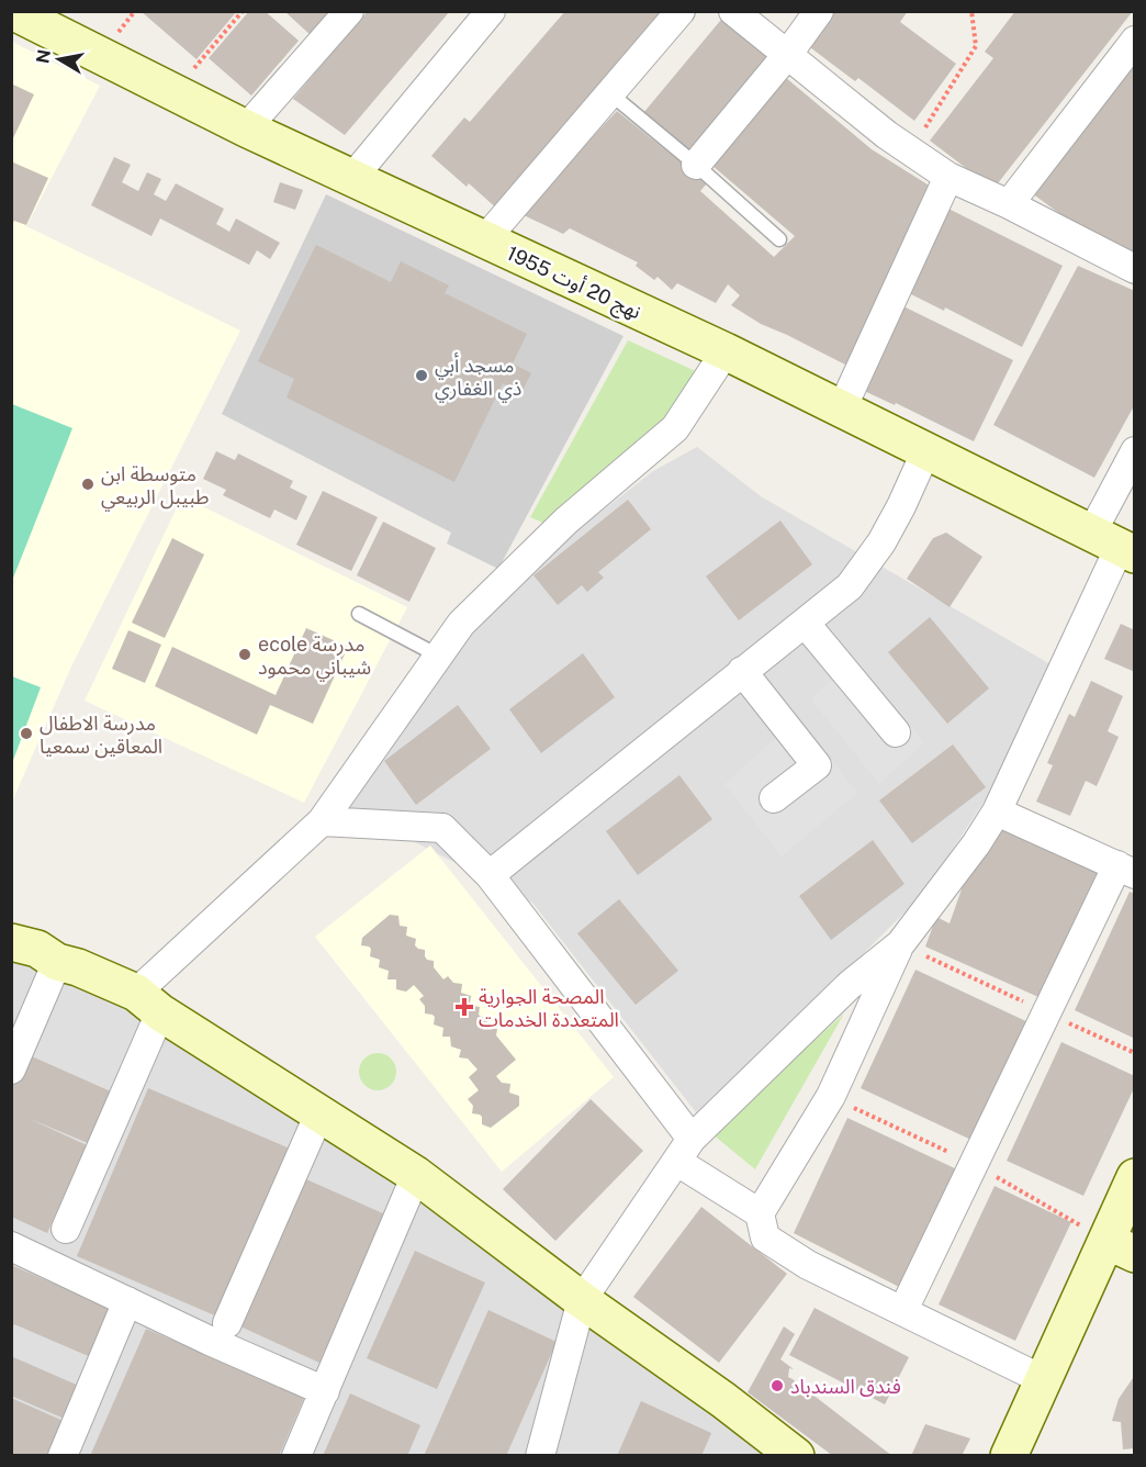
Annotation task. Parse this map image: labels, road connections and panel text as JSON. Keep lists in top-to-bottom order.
{
  "streets": {
    "main road": ["نهج 20 أوت 1955"]
  },
  "places": {
    "other": [
      "مسجد أبي ذي الغفاري",
      "متوسطة ابن طبيبل الربيعي",
      "ecole مدرسة شيباني محمود",
      "مدرسة الاطفال المعاقين سمعيا",
      "فندق السندباد"
    ],
    "health": ["المصحة الجوارية المتعددة الخدمات"]
  },
  "north": "left"
}
